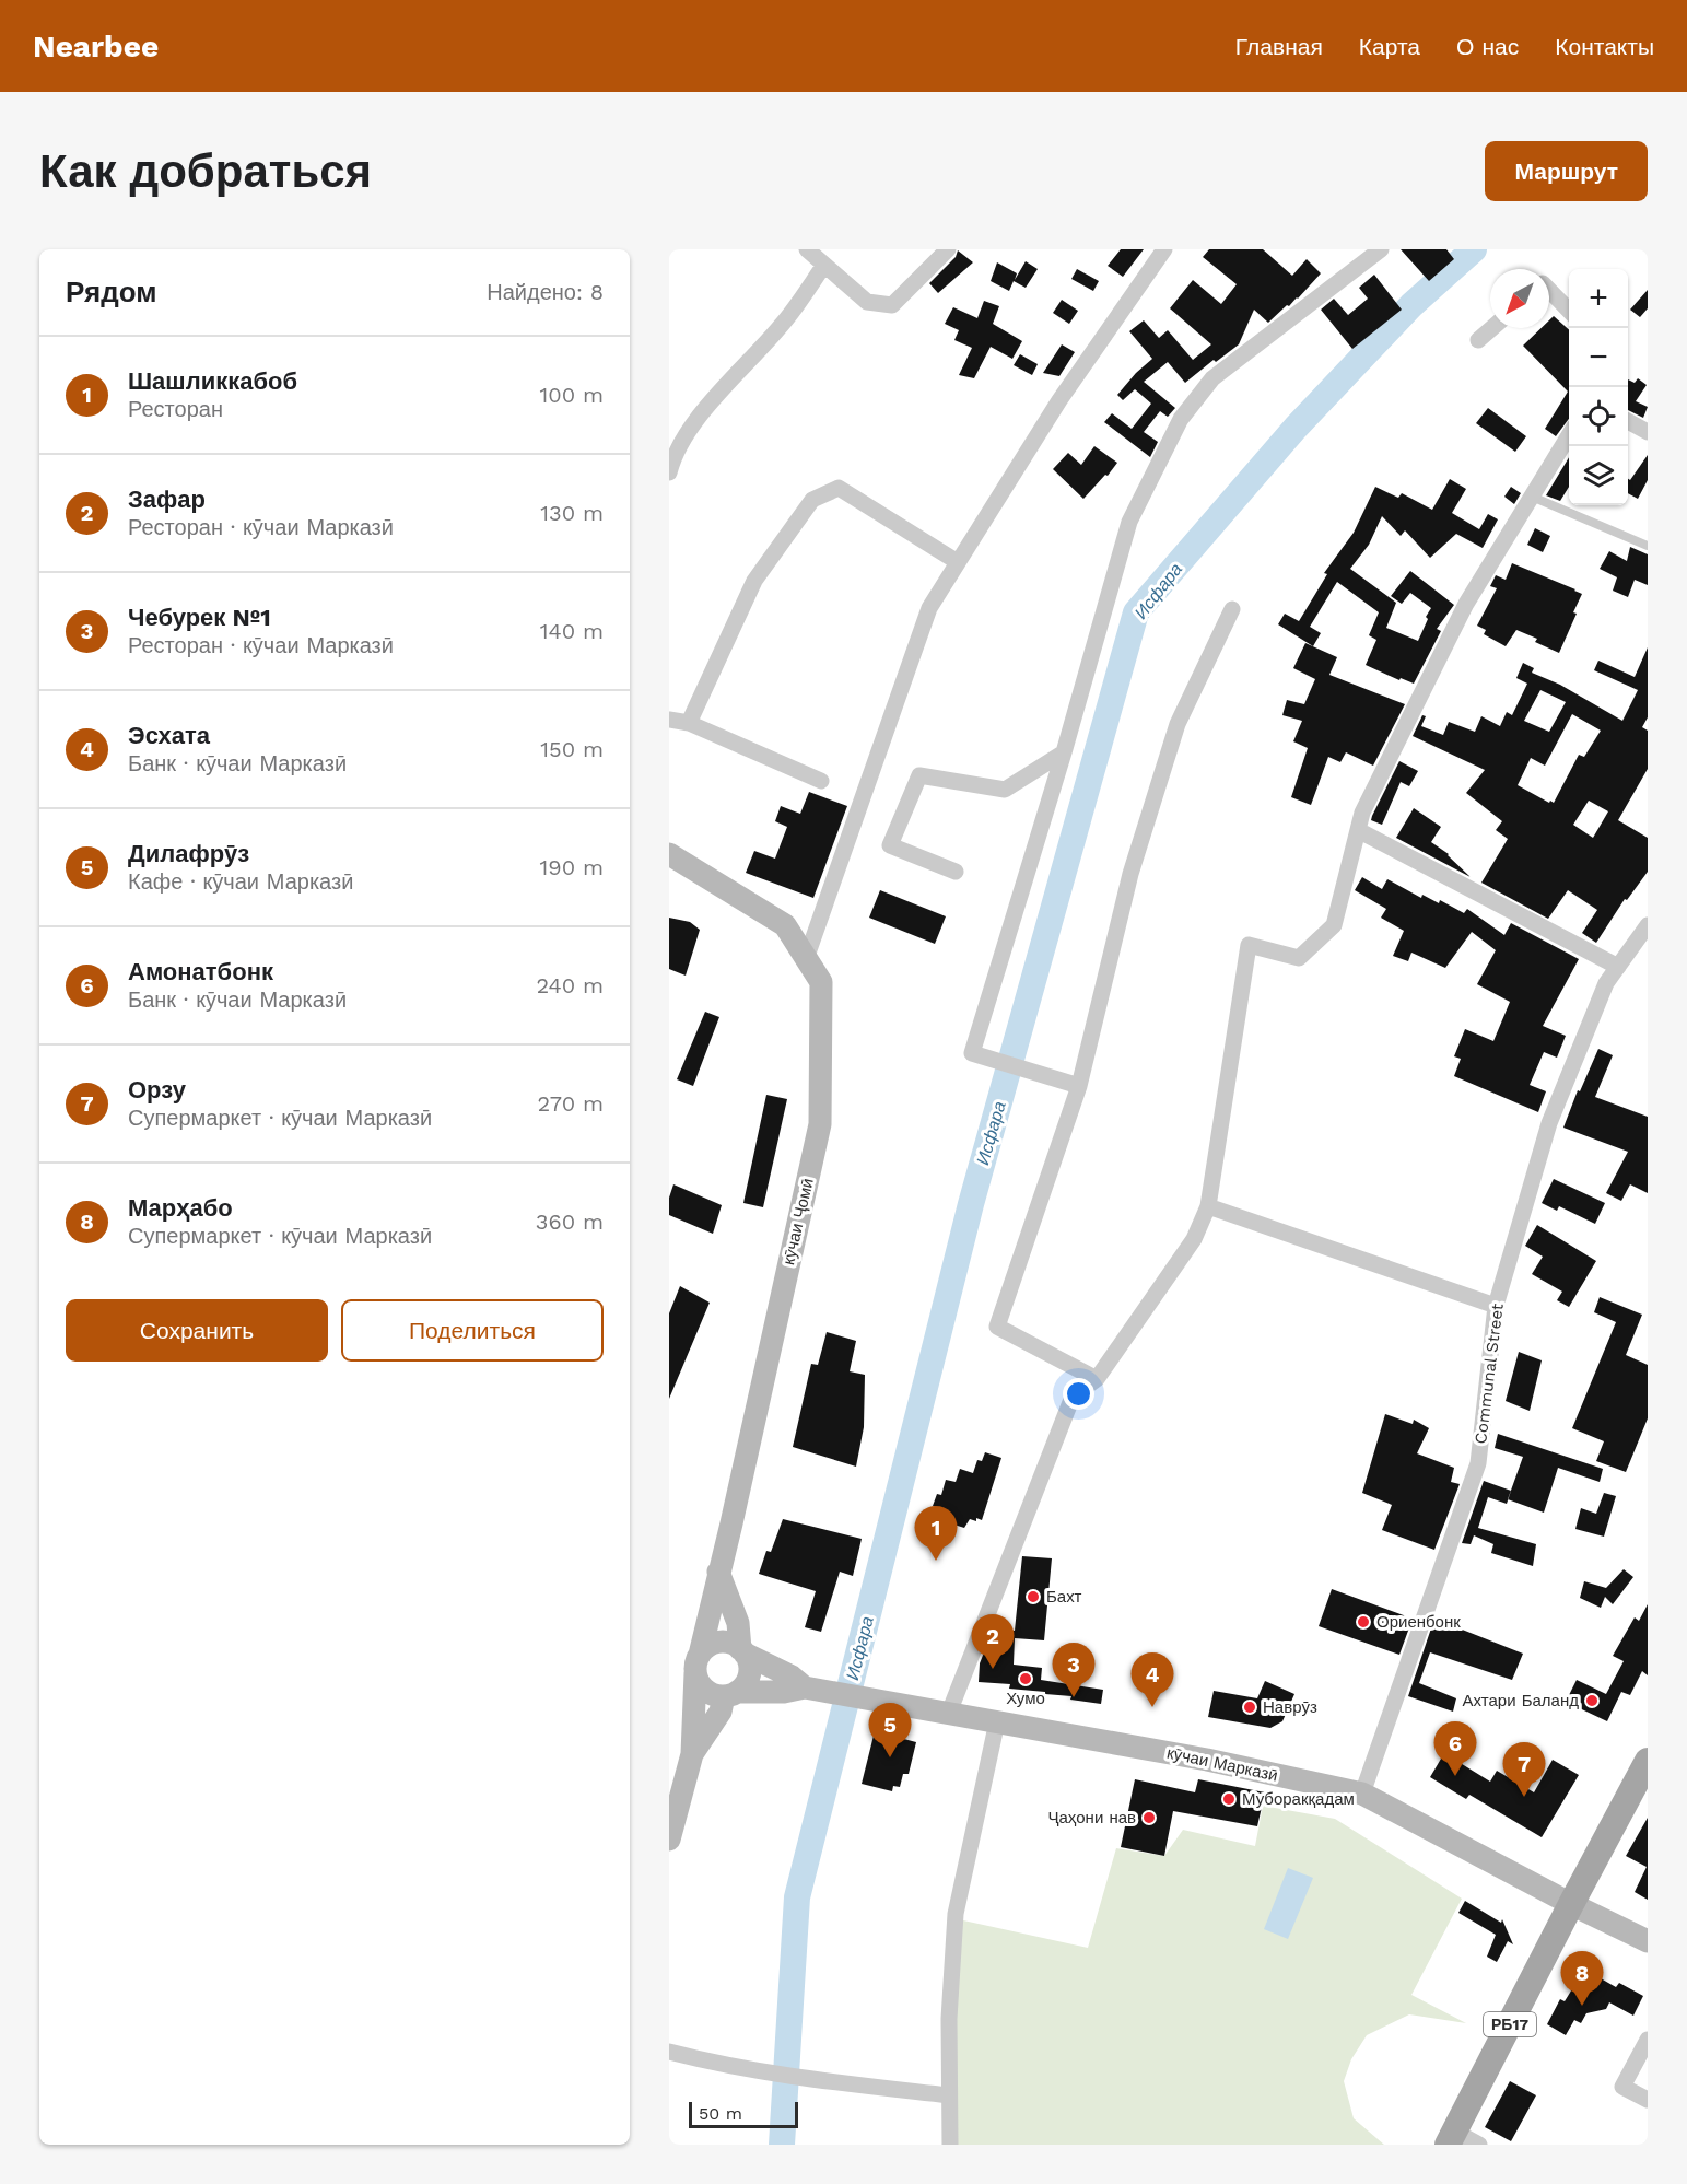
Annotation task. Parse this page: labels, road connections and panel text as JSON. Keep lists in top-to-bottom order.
{
  "streets": {
    "main road": ["кӯчаи Ҷомӣ", "кӯчаи Марказӣ", "РБ17"],
    "street": ["Communal Street"]
  },
  "crossings": [
    ["Communal Street", "кӯчаи Марказӣ"],
    ["кӯчаи Марказӣ", "РБ17"]
  ],
  "water": ["Исфара"],
  "places": [
    "Бахт",
    "Ориенбонк",
    "Хумо",
    "Ахтари Баланд",
    "Наврӯз",
    "Муборакқадам",
    "Ҷаҳони нав"
  ],
  "scale_bar": "50 m",
  "north": "bottom left",
  "page": {
    "header": "Nearbee",
    "nav": [
      "Главная",
      "Карта",
      "О нас",
      "Контакты"
    ],
    "buttons": [
      "Маршрут",
      ["Сохранить", "Поделиться"]
    ],
    "title": "Как добраться",
    "heading": ["Рядом", "Найдено: 8"],
    "map_buttons": ["+", "−"],
    "list": [
      {
        "mark": "1",
        "name": "Шашликкабоб",
        "note": "Ресторан",
        "value": "100 m"
      },
      {
        "mark": "2",
        "name": "Зафар",
        "note": "Ресторан · кӯчаи Марказӣ",
        "value": "130 m"
      },
      {
        "mark": "3",
        "name": "Чебурек №1",
        "note": "Ресторан · кӯчаи Марказӣ",
        "value": "140 m"
      },
      {
        "mark": "4",
        "name": "Эсхата",
        "note": "Банк · кӯчаи Марказӣ",
        "value": "150 m"
      },
      {
        "mark": "5",
        "name": "Дилафрӯз",
        "note": "Кафе · кӯчаи Марказӣ",
        "value": "190 m"
      },
      {
        "mark": "6",
        "name": "Амонатбонк",
        "note": "Банк · кӯчаи Марказӣ",
        "value": "240 m"
      },
      {
        "mark": "7",
        "name": "Орзу",
        "note": "Супермаркет · кӯчаи Марказӣ",
        "value": "270 m"
      },
      {
        "mark": "8",
        "name": "Марҳабо",
        "note": "Супермаркет · кӯчаи Марказӣ",
        "value": "360 m"
      }
    ],
    "pins": [
      "1",
      "2",
      "3",
      "4",
      "5",
      "6",
      "7",
      "8"
    ],
    "scale": "50 m"
  }
}
